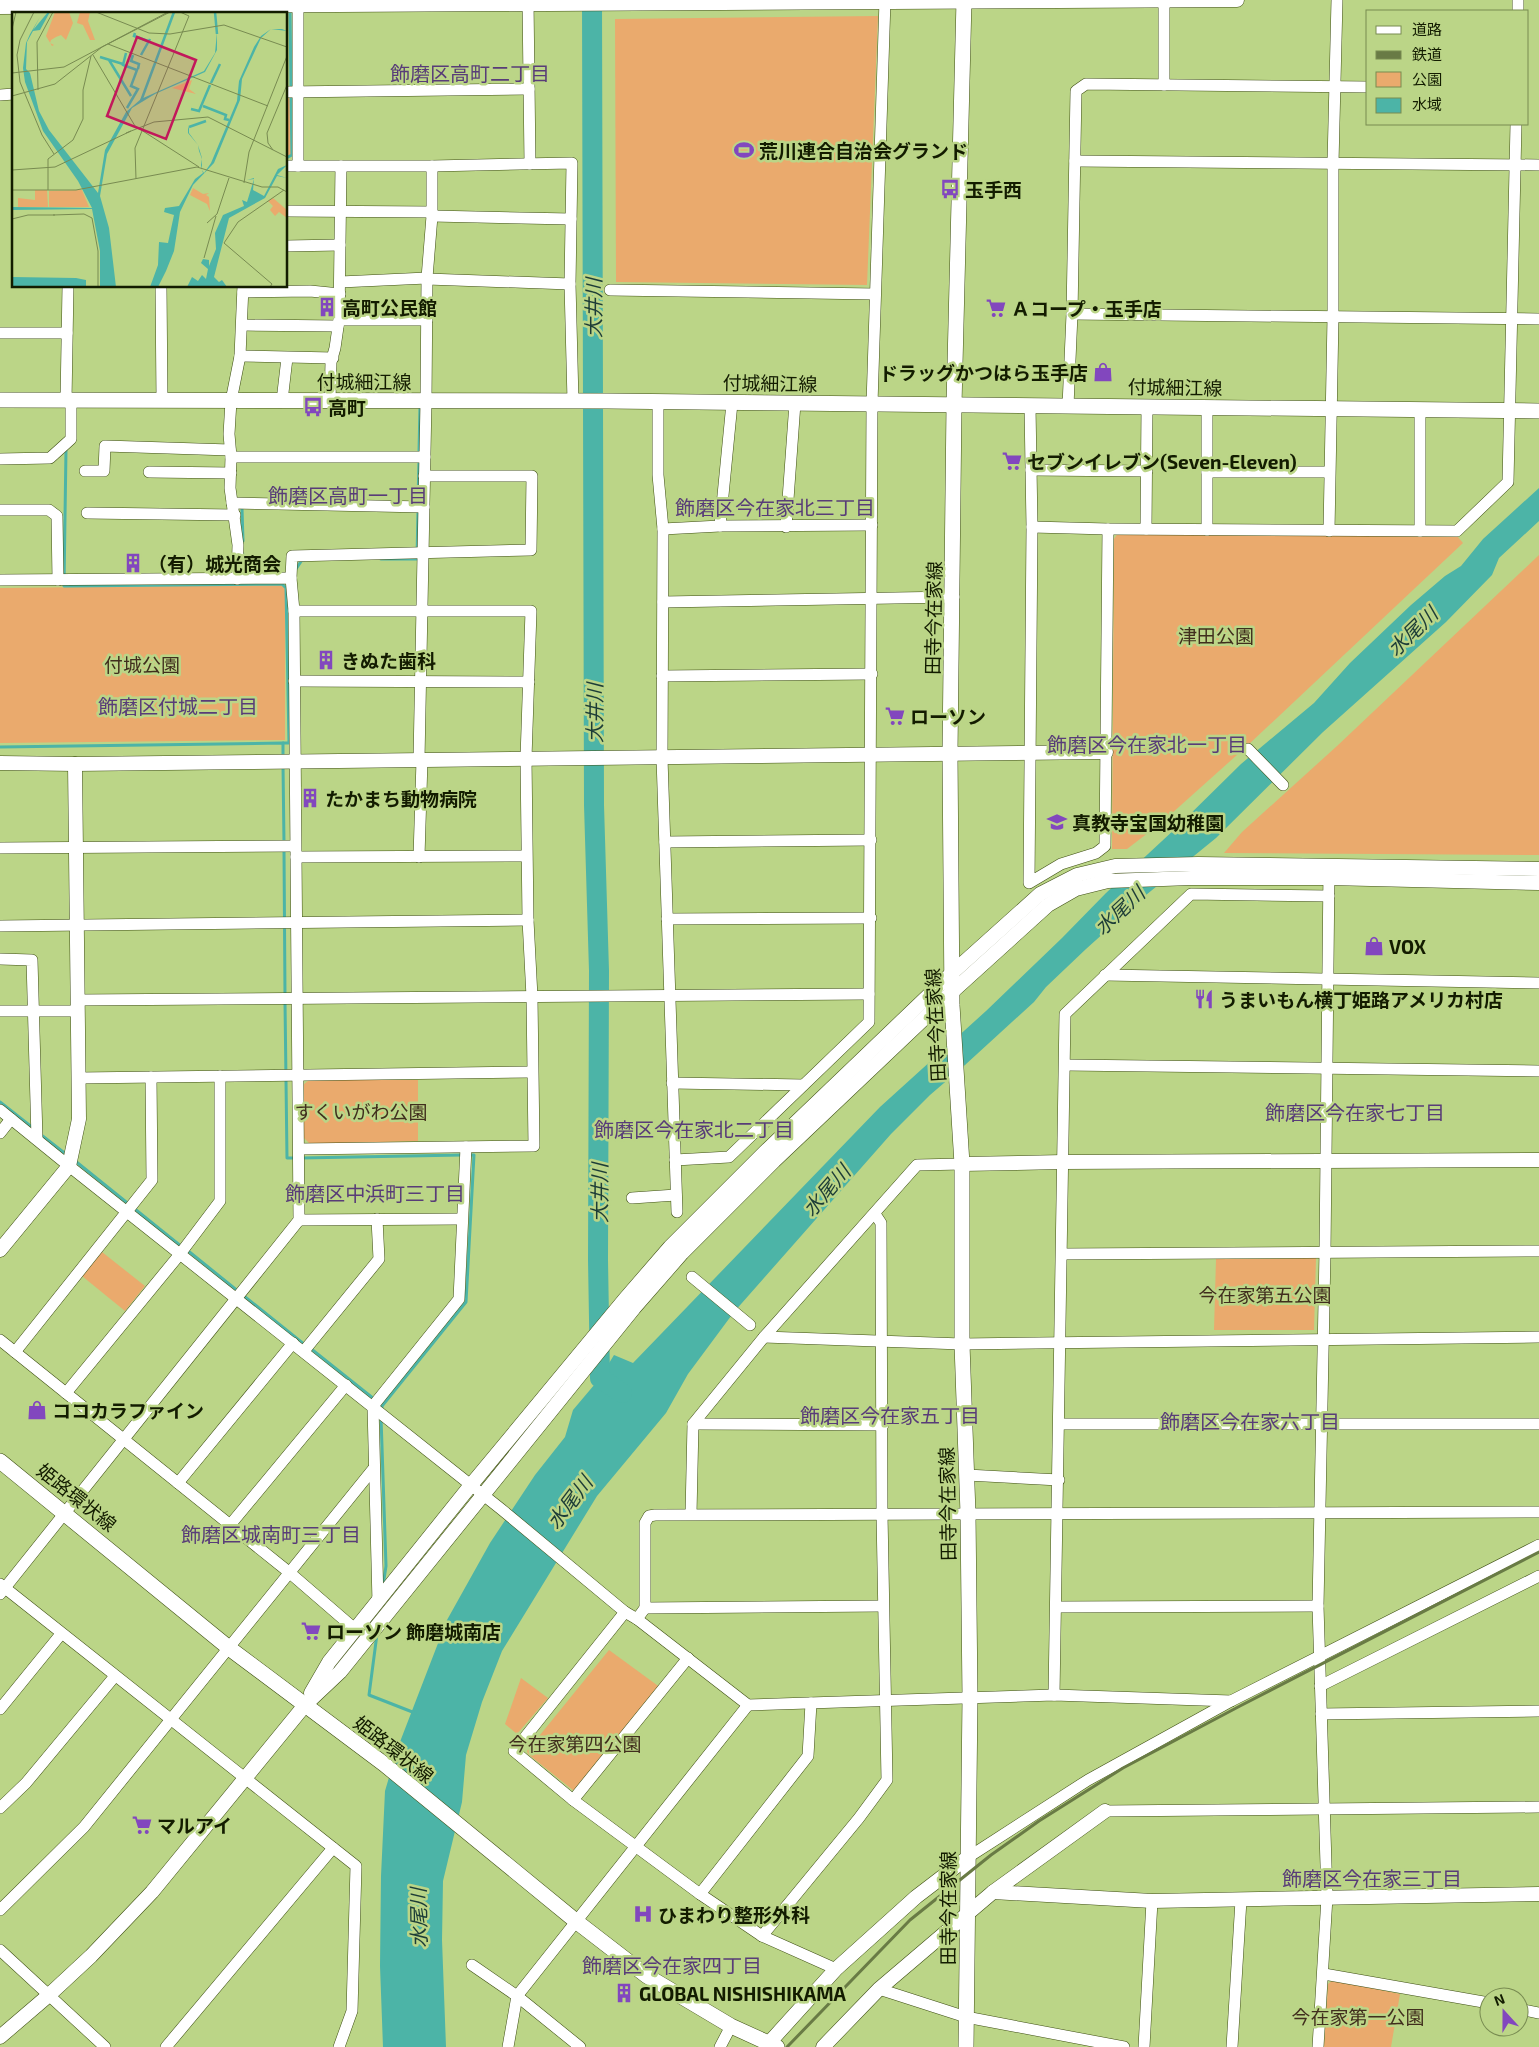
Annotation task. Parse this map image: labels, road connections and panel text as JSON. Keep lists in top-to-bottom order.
{
  "streets": {
    "main road": ["付城細江線", "田寺今在家線", "姫路環状線"]
  },
  "crossings": [
    ["付城細江線", "田寺今在家線"]
  ],
  "districts": [
    "飾磨区高町二丁目",
    "飾磨区高町一丁目",
    "飾磨区今在家北三丁目",
    "飾磨区付城二丁目",
    "飾磨区今在家北一丁目",
    "飾磨区今在家七丁目",
    "飾磨区今在家北二丁目",
    "飾磨区中浜町三丁目",
    "飾磨区今在家五丁目",
    "飾磨区今在家六丁目",
    "飾磨区城南町三丁目",
    "飾磨区今在家三丁目",
    "飾磨区今在家四丁目"
  ],
  "water": ["大井川", "水尾川"],
  "parks": [
    "津田公園",
    "付城公園",
    "すくいがわ公園",
    "今在家第五公園",
    "今在家第四公園",
    "今在家第一公園"
  ],
  "places": {
    "sports": ["荒川連合自治会グランド"],
    "bus stop": ["玉手西", "高町"],
    "building": [
      "高町公民館",
      "（有）城光商会",
      "きぬた歯科",
      "たかまち動物病院",
      "GLOBAL NISHISHIKAMA"
    ],
    "supermarket": [
      "Ａコープ・玉手店",
      "セブンイレブン(Seven-Eleven)",
      "ローソン",
      "ローソン 飾磨城南店",
      "マルアイ"
    ],
    "shop": ["ドラッグかつはら玉手店", "VOX", "ココカラファイン"],
    "school or university": ["真教寺宝国幼稚園"],
    "restaurant": ["うまいもん横丁姫路アメリカ村店"],
    "hospital": ["ひまわり整形外科"]
  },
  "legend": [
    "道路",
    "鉄道",
    "公園",
    "水域"
  ],
  "north": "top"
}
